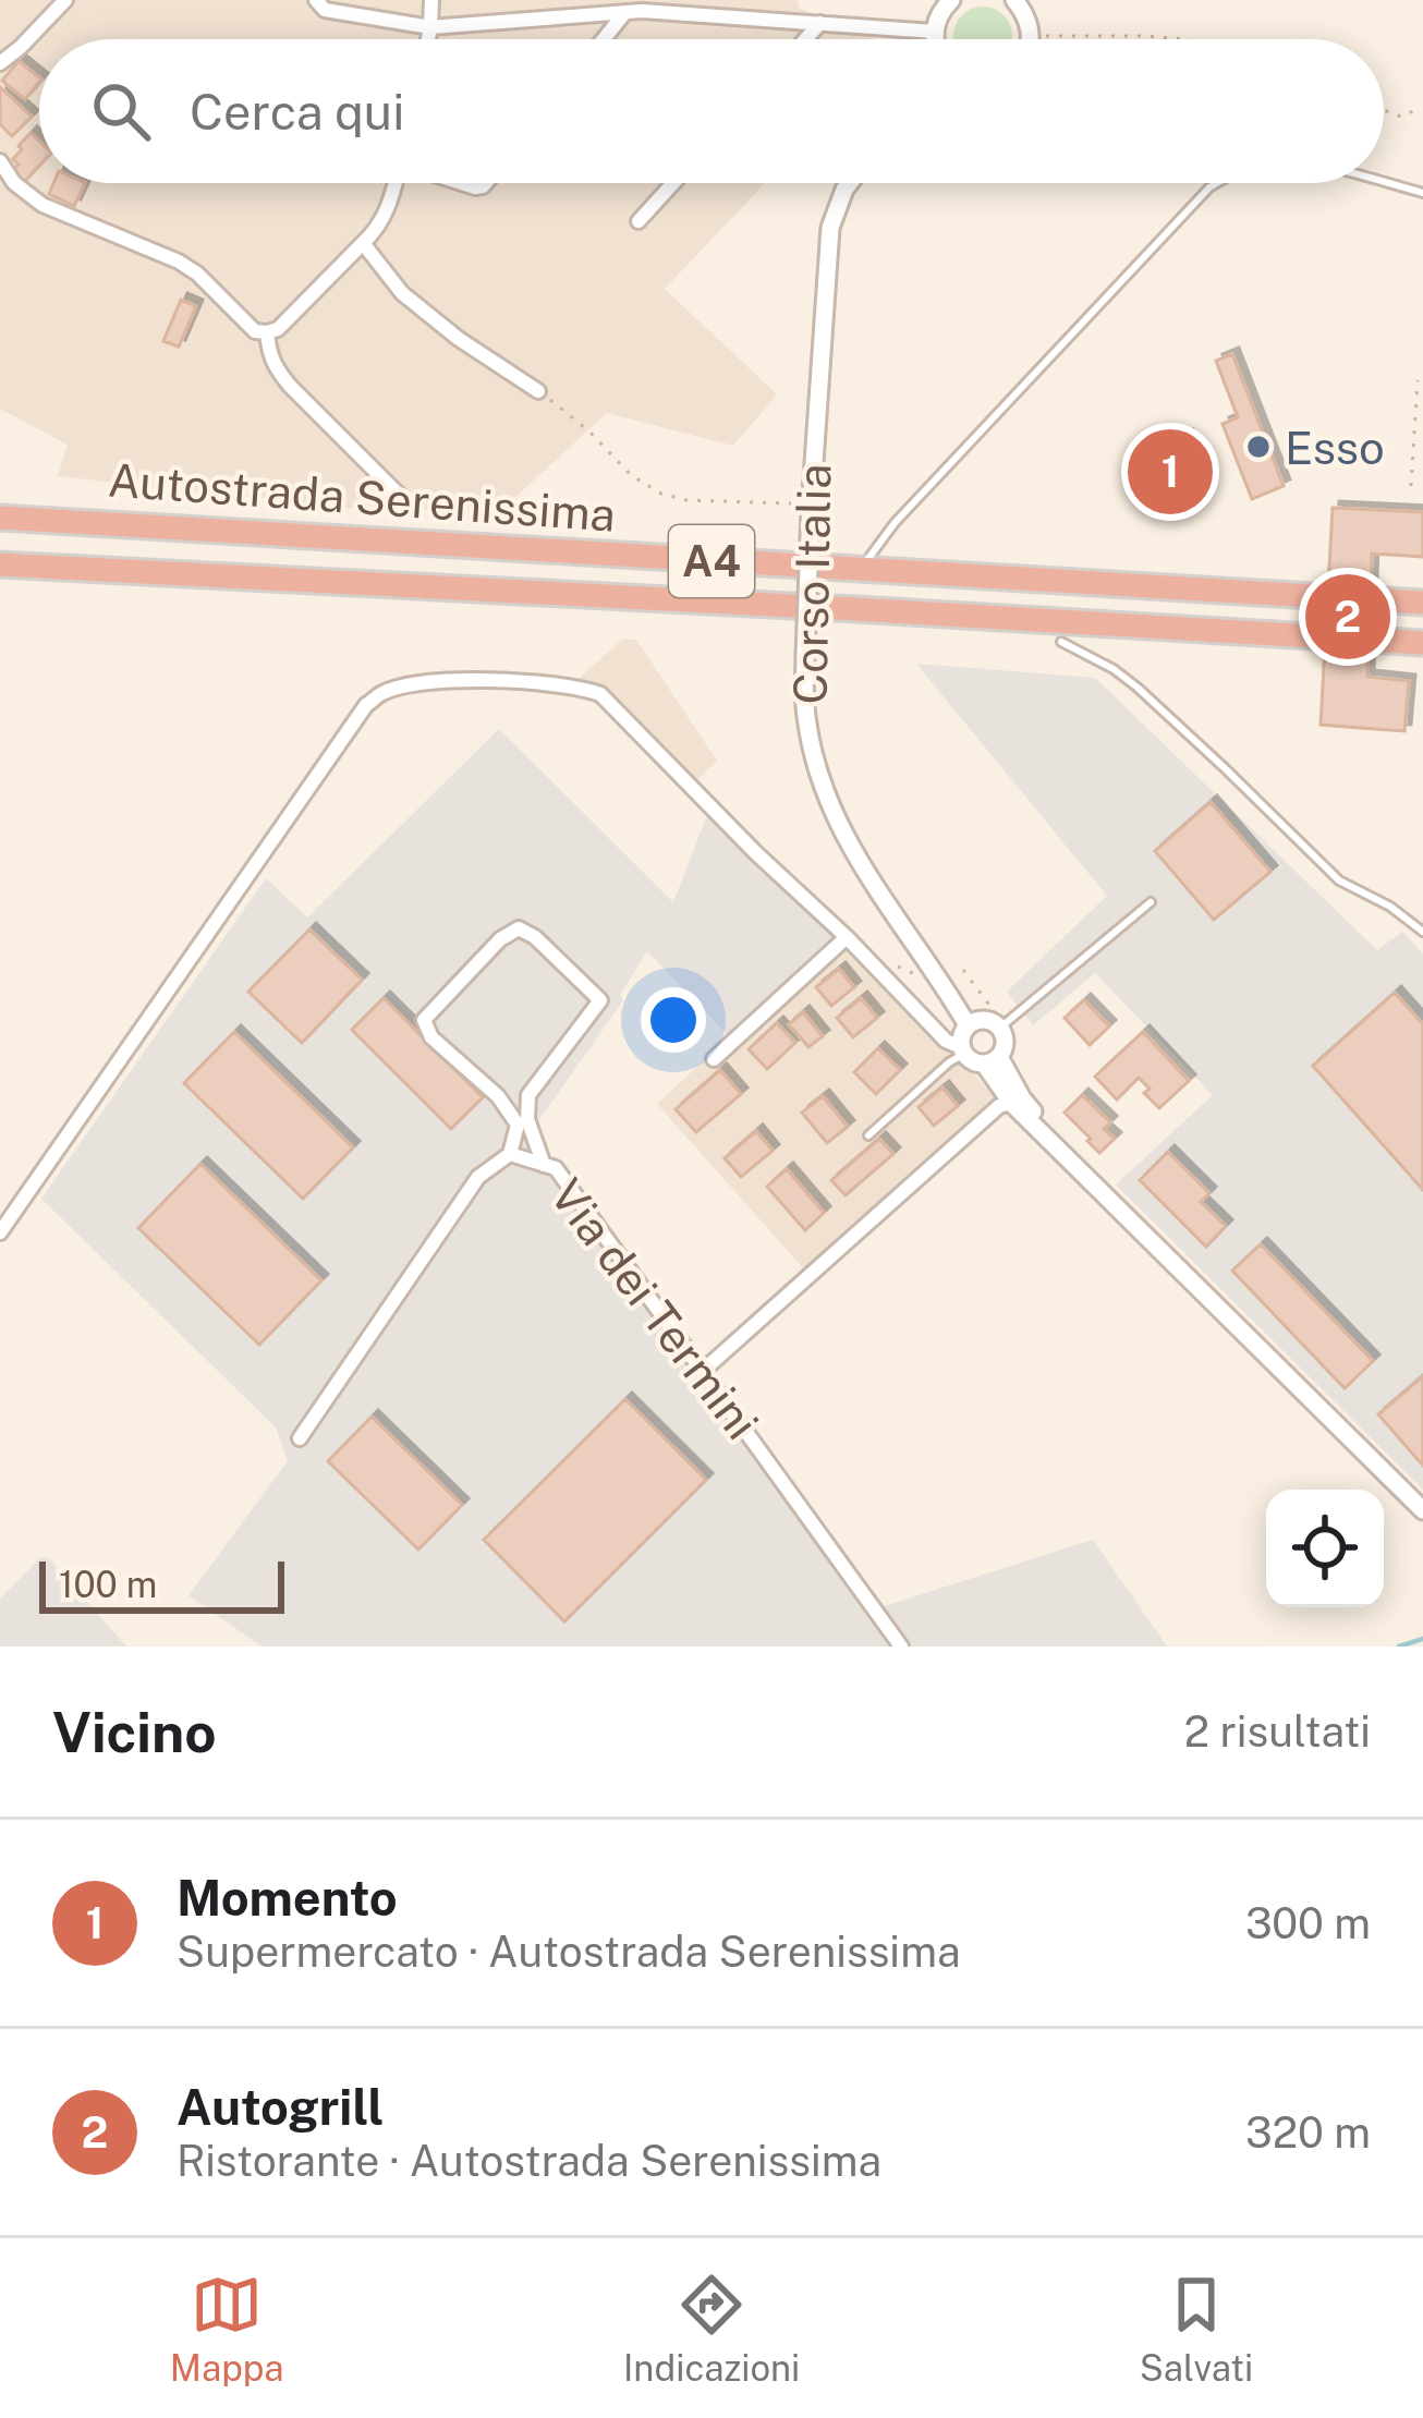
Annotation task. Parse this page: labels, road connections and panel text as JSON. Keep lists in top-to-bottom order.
{
  "streets": {
    "highway": ["Autostrada Serenissima", "A4"],
    "street": ["Corso Italia", "Via dei Termini"]
  },
  "places": ["Esso"],
  "scale_bar": "100 m",
  "page": {
    "search": "Cerca qui",
    "pins": ["1", "2"],
    "scale": "100 m",
    "heading": ["Vicino", "2 risultati"],
    "list": [
      {
        "mark": "1",
        "name": "Momento",
        "note": "Supermercato · Autostrada Serenissima",
        "value": "300 m"
      },
      {
        "mark": "2",
        "name": "Autogrill",
        "note": "Ristorante · Autostrada Serenissima",
        "value": "320 m"
      }
    ],
    "nav": ["Mappa", "Indicazioni", "Salvati"]
  }
}
